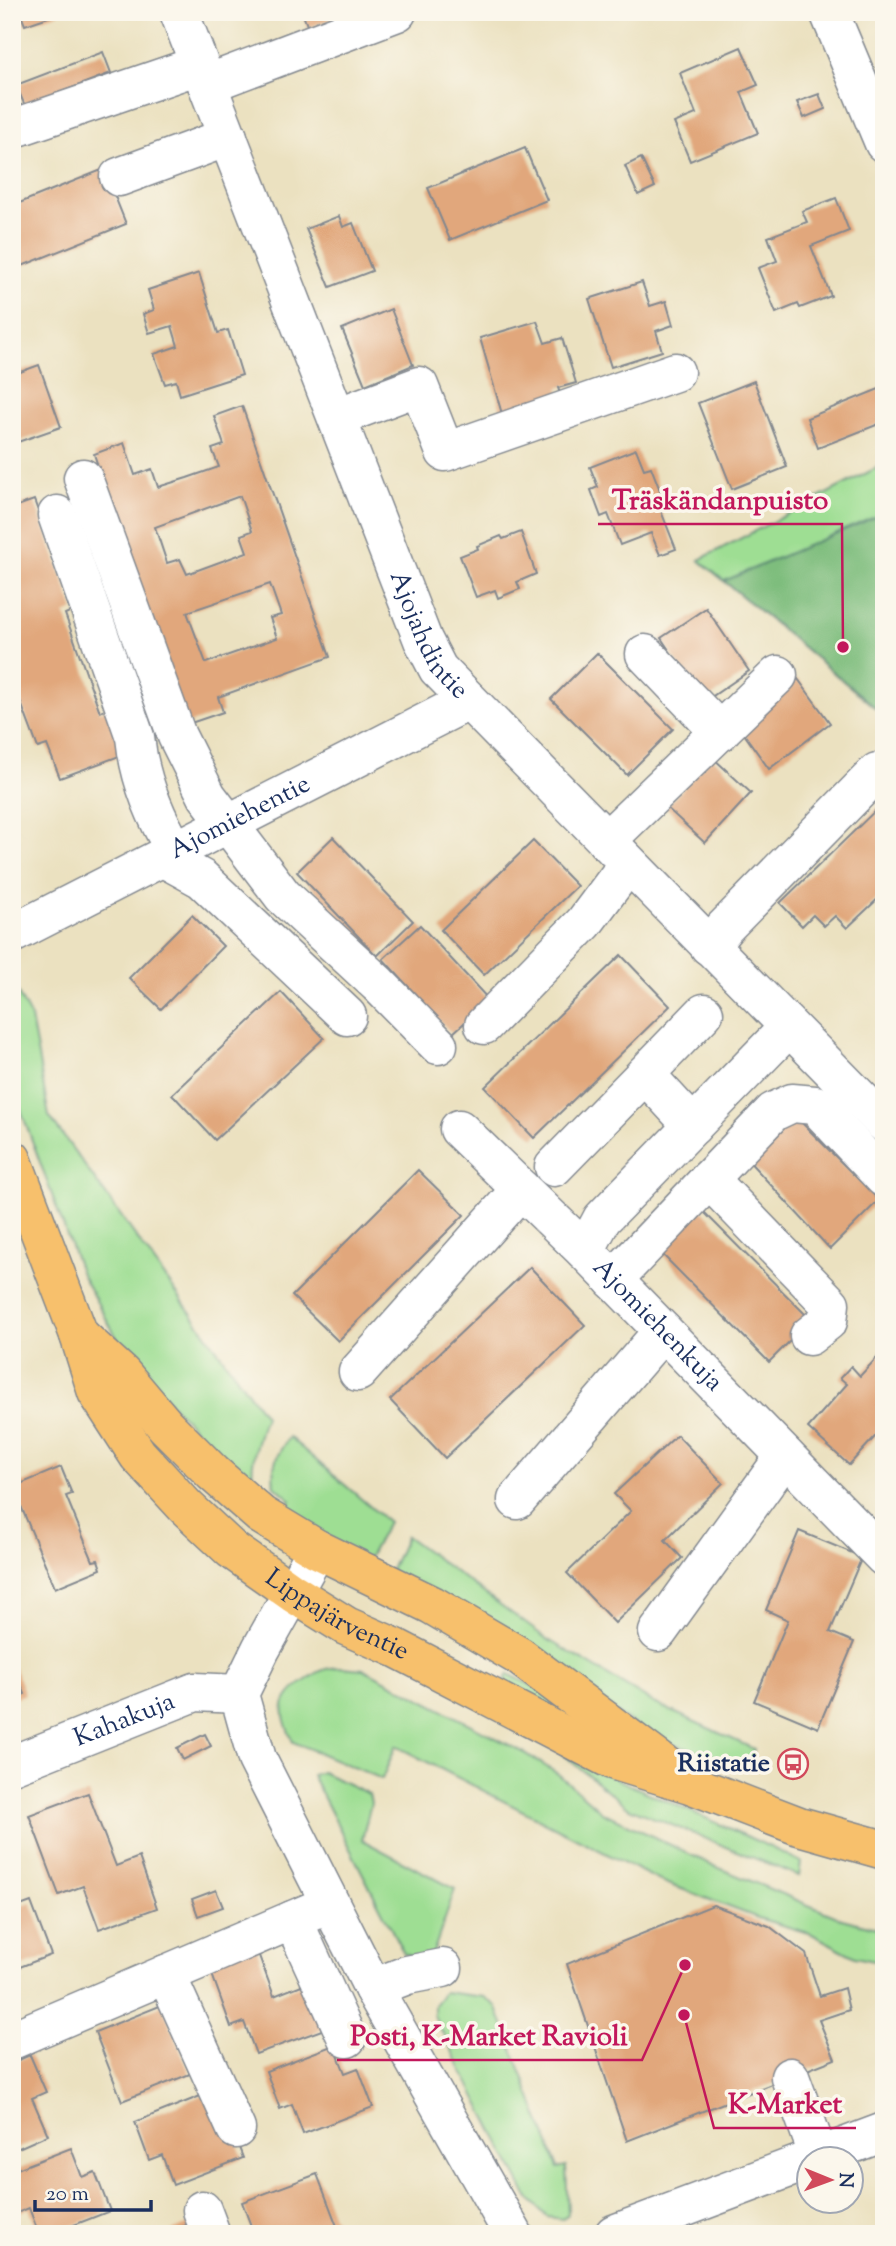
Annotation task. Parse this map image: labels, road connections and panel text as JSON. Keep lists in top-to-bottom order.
{
  "streets": {
    "main road": ["Lippajärventie"],
    "street": [
      "Ajojahdintie",
      "Ajomiehentie",
      "Ajomiehenkuja",
      "Kahakuja"
    ]
  },
  "crossings": [
    ["Ajojahdintie", "Ajomiehentie"],
    ["Ajojahdintie", "Ajomiehenkuja"]
  ],
  "places": {
    "other": ["Träskändanpuisto", "Posti, K-Market Ravioli", "K-Market"],
    "bus stop": ["Riistatie"]
  },
  "scale_bar": "20 m",
  "north": "right"
}
